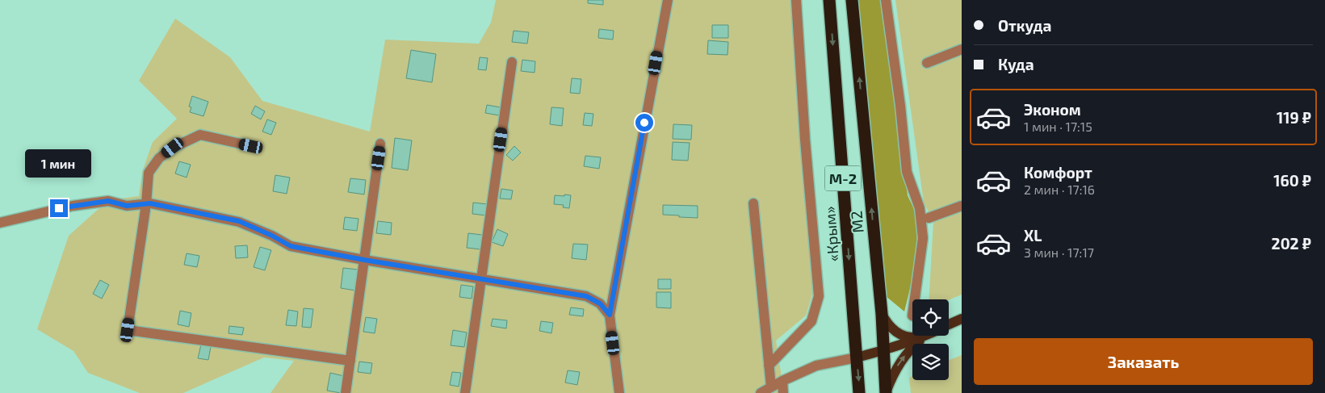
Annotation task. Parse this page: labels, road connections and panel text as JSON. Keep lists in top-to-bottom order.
{
  "streets": {
    "highway": ["М-2", "М2", "«Крым»"]
  },
  "one_way": ["М2", "«Крым»"],
  "page": {
    "banner": ["Откуда", "Куда"],
    "list": [
      {
        "name": "Эконом",
        "note": "1 мин · 17:15",
        "value": "119 ₽"
      },
      {
        "name": "Комфорт",
        "note": "2 мин · 17:16",
        "value": "160 ₽"
      },
      {
        "name": "XL",
        "note": "3 мин · 17:17",
        "value": "202 ₽"
      }
    ],
    "bubble": "1 мин",
    "buttons": "Заказать"
  }
}
